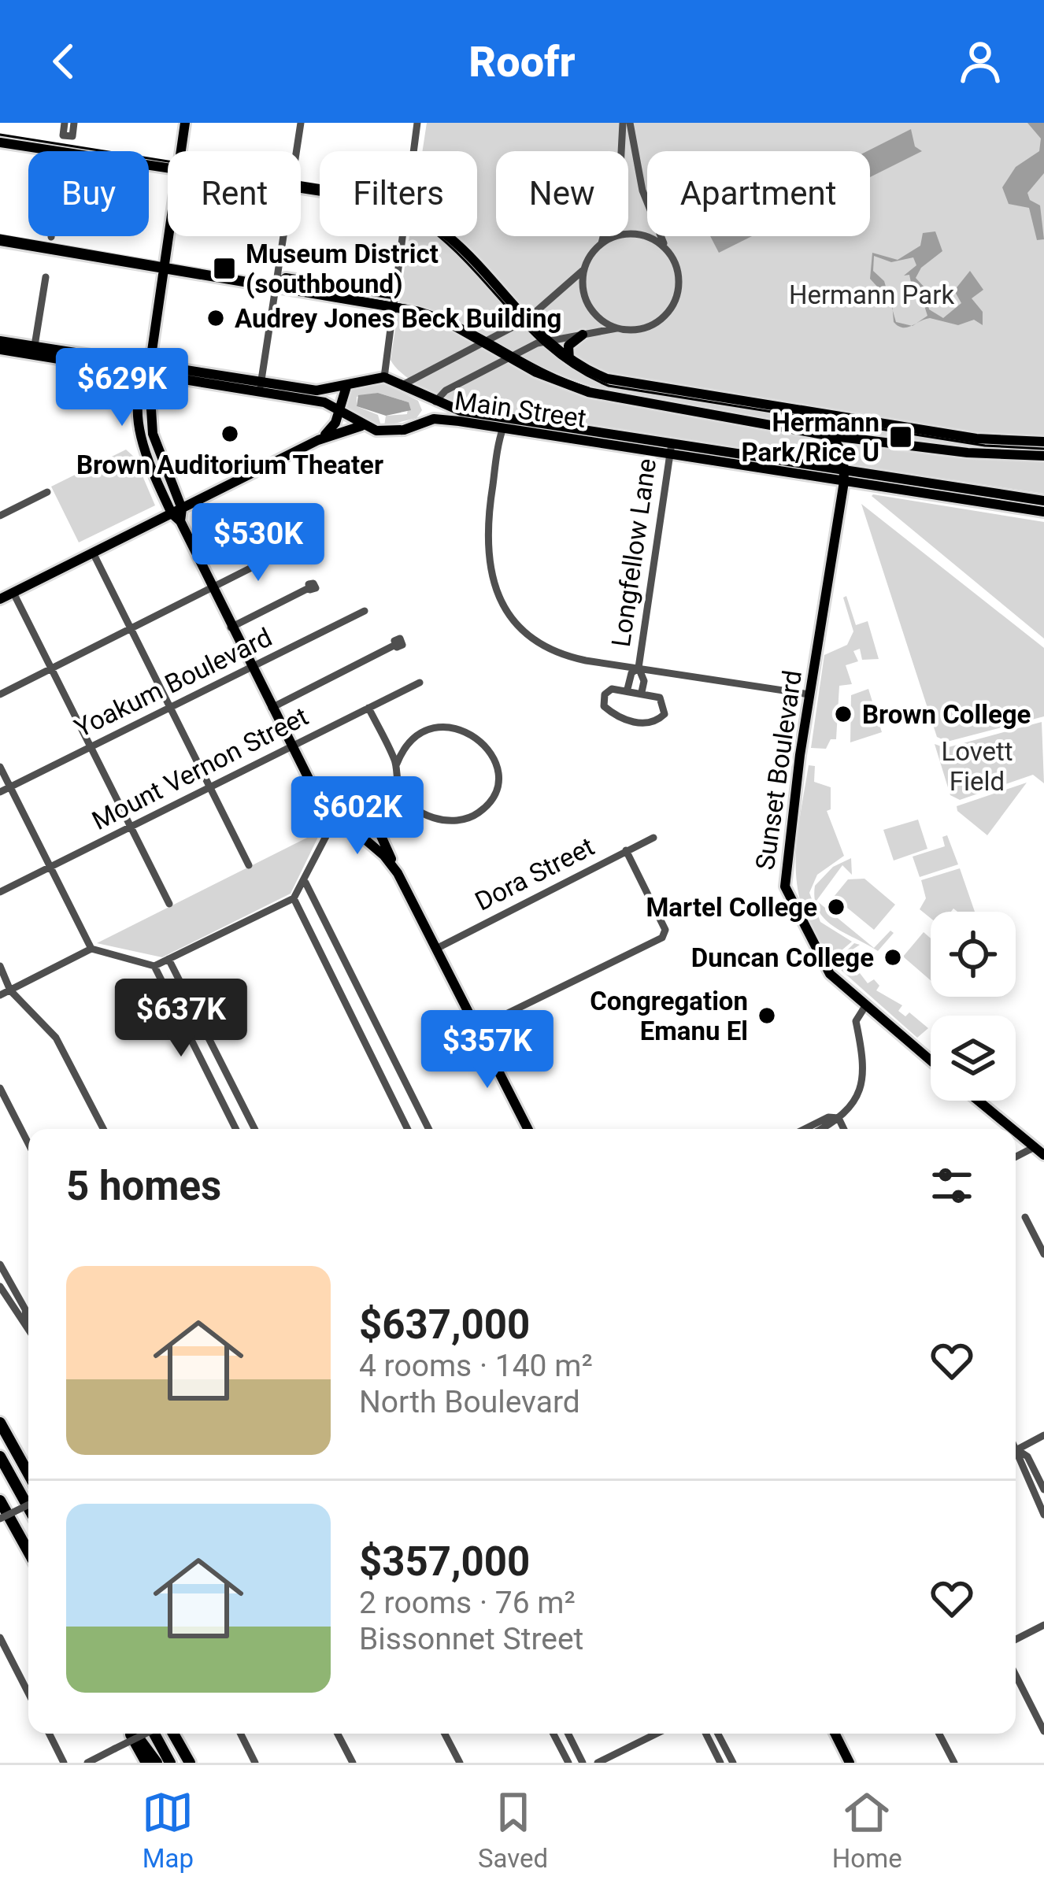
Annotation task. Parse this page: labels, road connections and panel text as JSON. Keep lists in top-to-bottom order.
{
  "streets": {
    "main road": ["Main Street", "Sunset Boulevard"],
    "street": [
      "Longfellow Lane",
      "Yoakum Boulevard",
      "Mount Vernon Street",
      "Dora Street"
    ]
  },
  "crossings": [
    ["Main Street", "Longfellow Lane"],
    ["Main Street", "Sunset Boulevard"]
  ],
  "parks": ["Hermann Park", "Lovett Field"],
  "places": {
    "transit": ["Museum District (southbound)", "Hermann Park/Rice U"],
    "other": [
      "Audrey Jones Beck Building",
      "Brown Auditorium Theater",
      "Brown College",
      "Martel College",
      "Duncan College",
      "Congregation Emanu El"
    ]
  },
  "page": {
    "header": "Roofr",
    "chip": [
      "Buy",
      "Rent",
      "Filters",
      "New",
      "Apartment"
    ],
    "price": [
      "$629K",
      "$530K",
      "$602K",
      "$637K",
      "$357K"
    ],
    "heading": "5 homes",
    "list": [
      {
        "name": "$637,000",
        "note": "4 rooms · 140 m² · North Boulevard"
      },
      {
        "name": "$357,000",
        "note": "2 rooms · 76 m² · Bissonnet Street"
      }
    ],
    "tabs": ["Map", "Saved", "Home"]
  }
}
